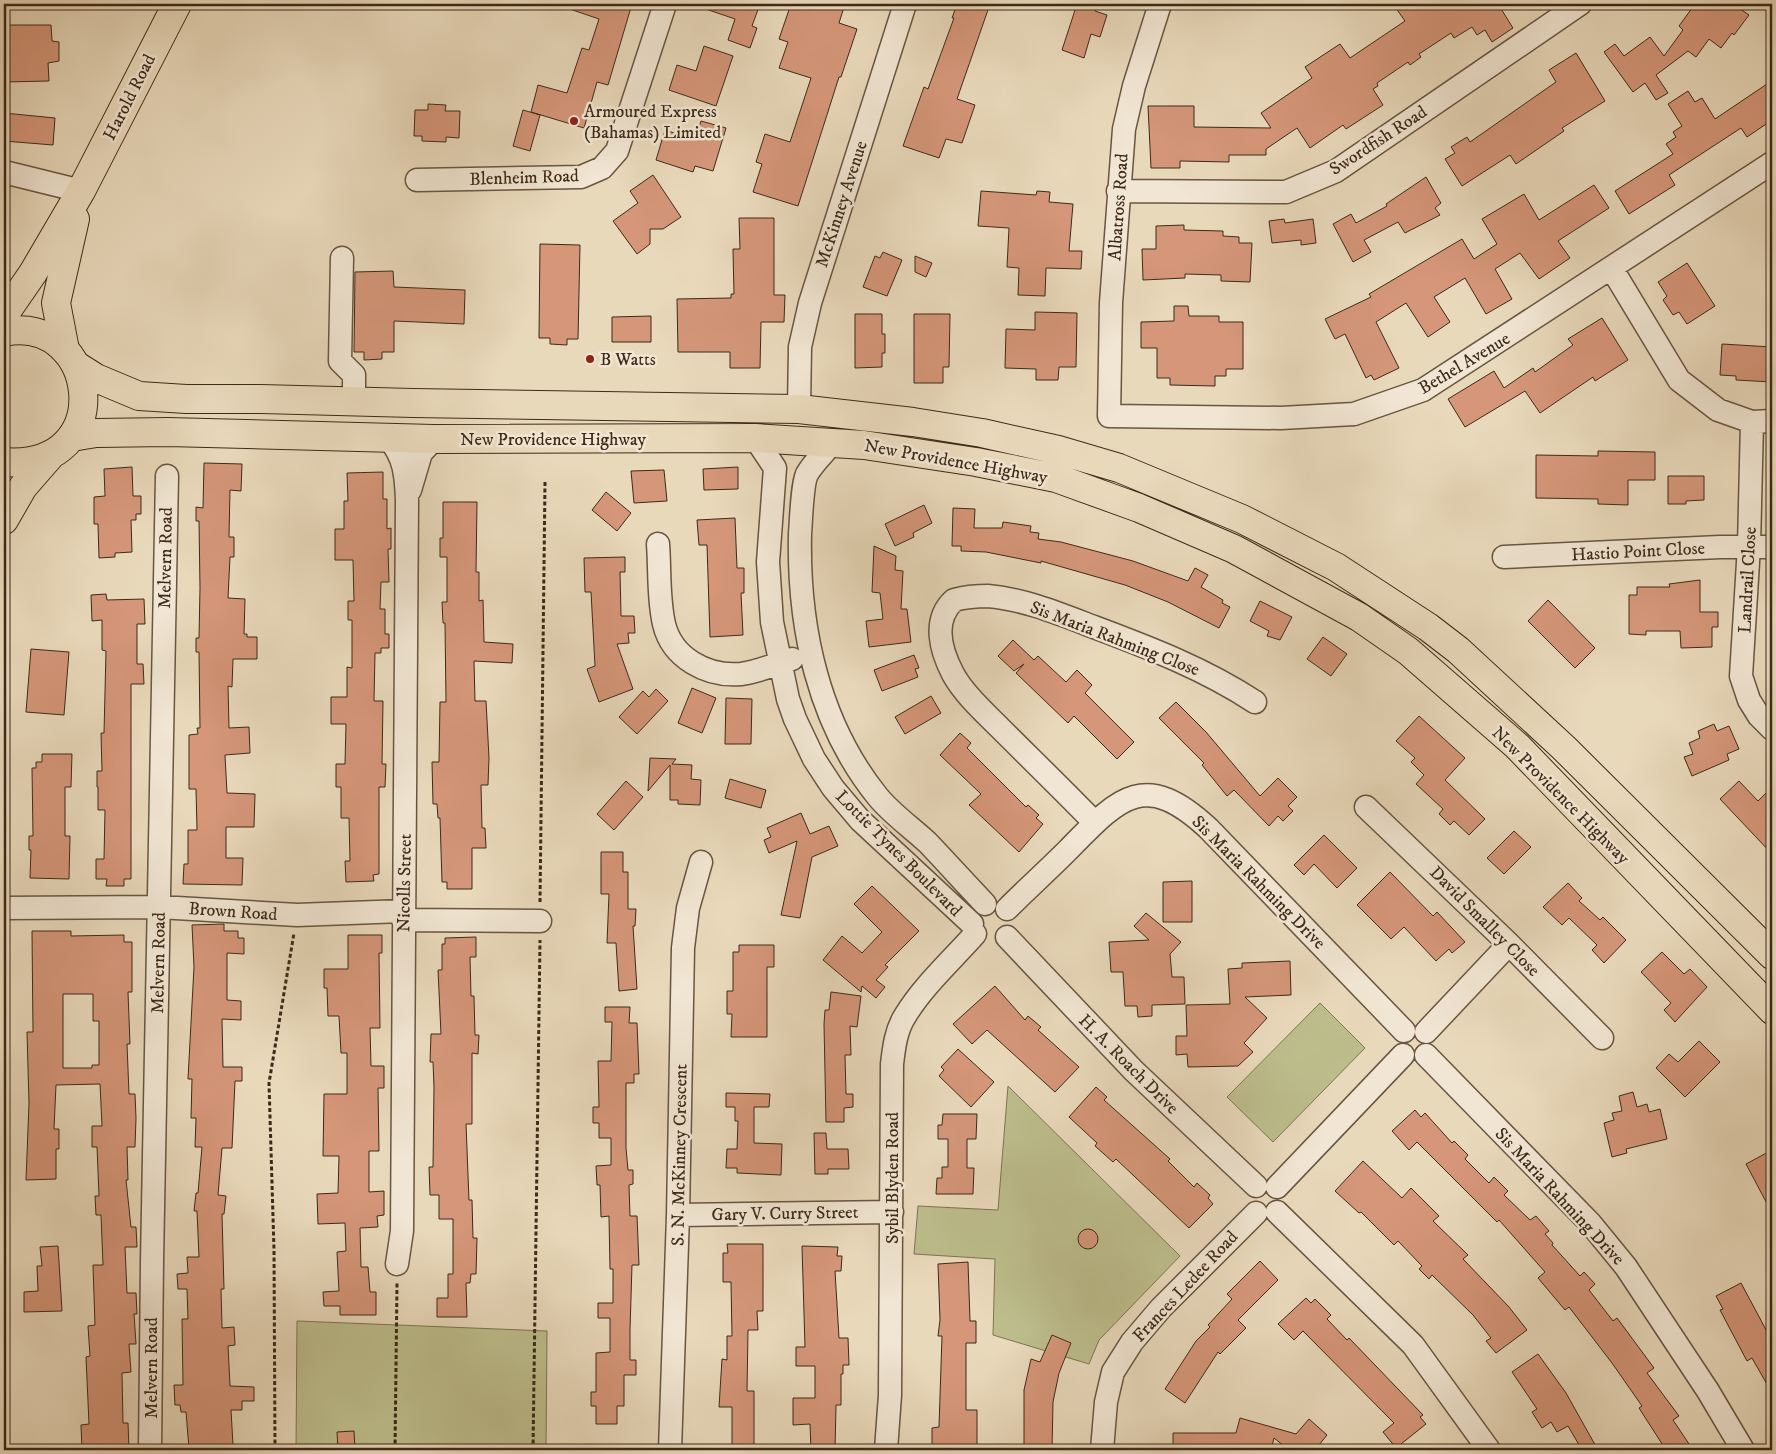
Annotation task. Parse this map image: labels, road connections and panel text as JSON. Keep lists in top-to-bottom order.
{
  "streets": {
    "main road": ["Harold Road", "New Providence Highway"],
    "street": [
      "Swordfish Road",
      "Blenheim Road",
      "McKinney Avenue",
      "Albatross Road",
      "Bethel Avenue",
      "Hastio Point Close",
      "Melvern Road",
      "Landrail Close",
      "Sis Maria Rahming Close",
      "Lottie Tynes Boulevard",
      "Sis Maria Rahming Drive",
      "Nicolls Street",
      "Brown Road",
      "David Smalley Close",
      "H. A. Roach Drive",
      "S. N. McKinney Crescent",
      "Sybil Blyden Road",
      "Gary V. Curry Street",
      "Frances Ledee Road"
    ]
  },
  "crossings": [
    ["Harold Road", "New Providence Highway"],
    ["Swordfish Road", "Albatross Road"],
    ["McKinney Avenue", "New Providence Highway"],
    ["Albatross Road", "Bethel Avenue"],
    ["New Providence Highway", "Lottie Tynes Boulevard"],
    ["Hastio Point Close", "Landrail Close"],
    ["Melvern Road", "Brown Road"],
    ["Sis Maria Rahming Close", "Sis Maria Rahming Drive"],
    ["Lottie Tynes Boulevard", "Sis Maria Rahming Drive"],
    ["Lottie Tynes Boulevard", "H. A. Roach Drive"],
    ["Lottie Tynes Boulevard", "Sybil Blyden Road"],
    ["Sis Maria Rahming Drive", "H. A. Roach Drive"],
    ["Sis Maria Rahming Drive", "Sybil Blyden Road"],
    ["Nicolls Street", "Brown Road"],
    ["H. A. Roach Drive", "Sybil Blyden Road"],
    ["S. N. McKinney Crescent", "Gary V. Curry Street"],
    ["Sybil Blyden Road", "Gary V. Curry Street"]
  ],
  "places": ["Armoured Express (Bahamas) Limited", "B Watts"]
}
